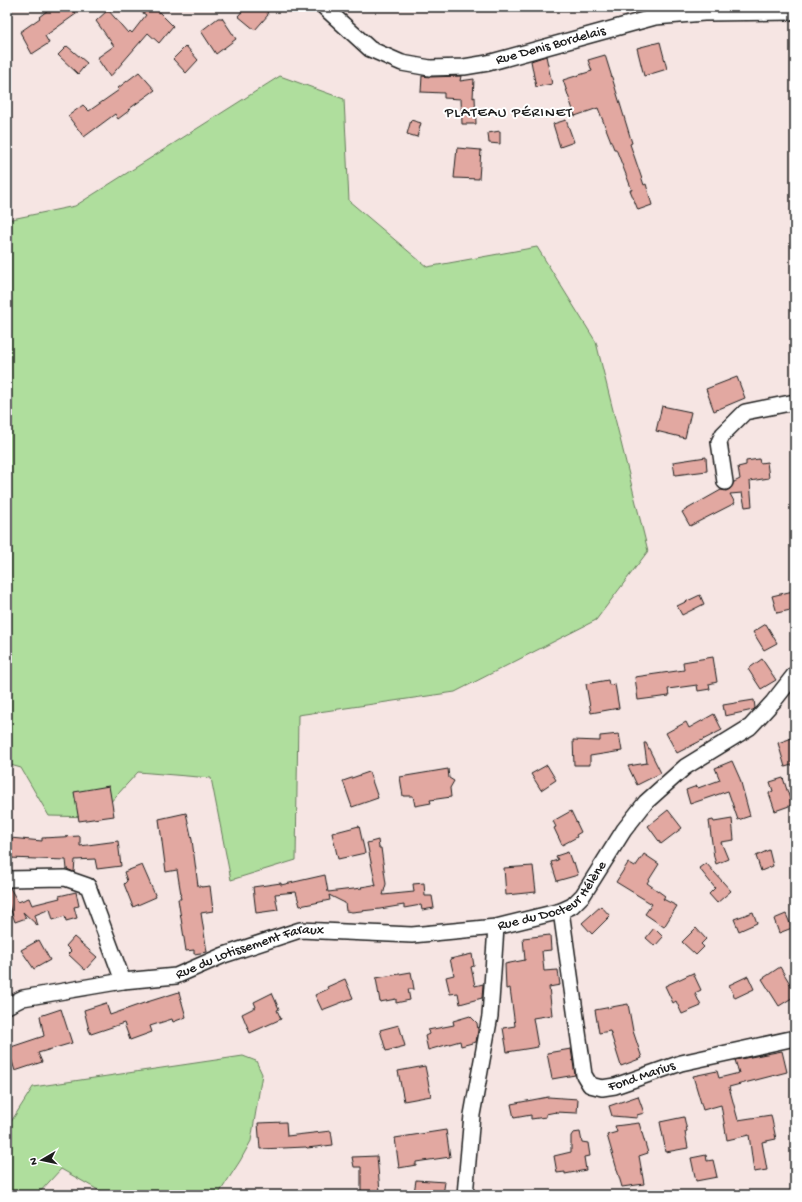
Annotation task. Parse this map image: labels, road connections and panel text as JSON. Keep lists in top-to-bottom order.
{
  "streets": {
    "street": [
      "Rue Denis Bordelais",
      "Rue du Docteur Hélène",
      "Rue du Lotissement Faraux",
      "Fond Marius"
    ]
  },
  "crossings": [
    ["Rue du Docteur Hélène", "Rue du Lotissement Faraux"],
    ["Rue du Docteur Hélène", "Fond Marius"]
  ],
  "districts": ["PLATEAU PÉRINET"],
  "north": "left"
}
